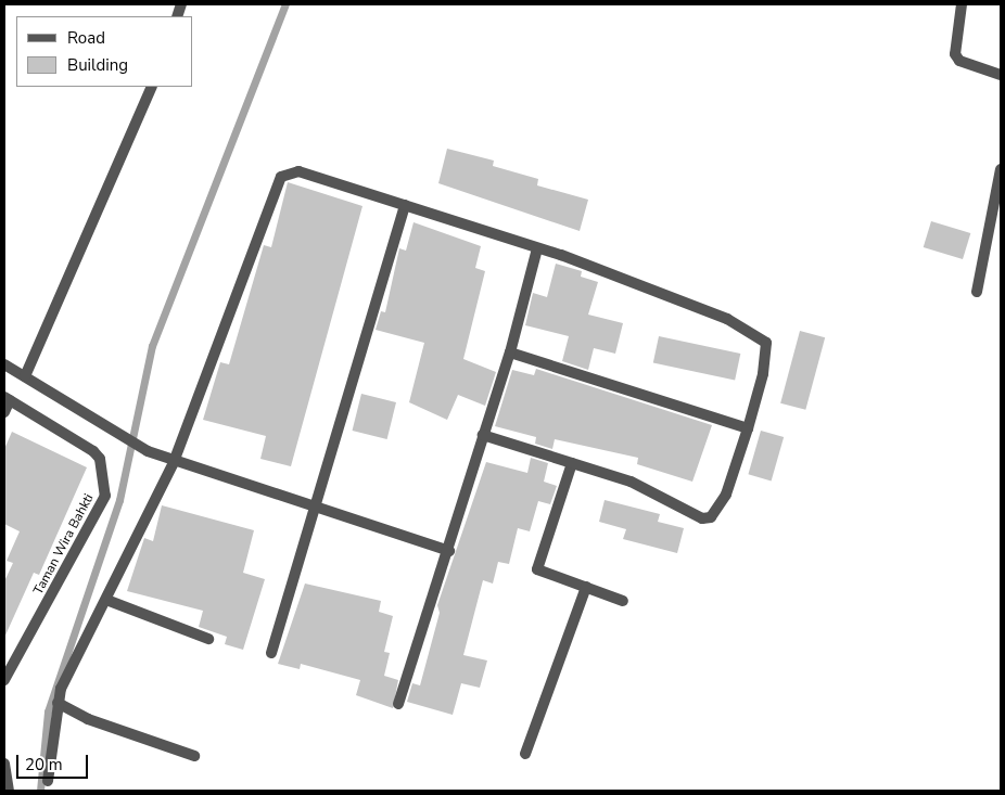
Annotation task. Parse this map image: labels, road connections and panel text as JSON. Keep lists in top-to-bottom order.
{
  "streets": {
    "street": ["Taman Wira Bahkti"]
  },
  "legend": ["Road", "Building"],
  "scale_bar": "20 m"
}
